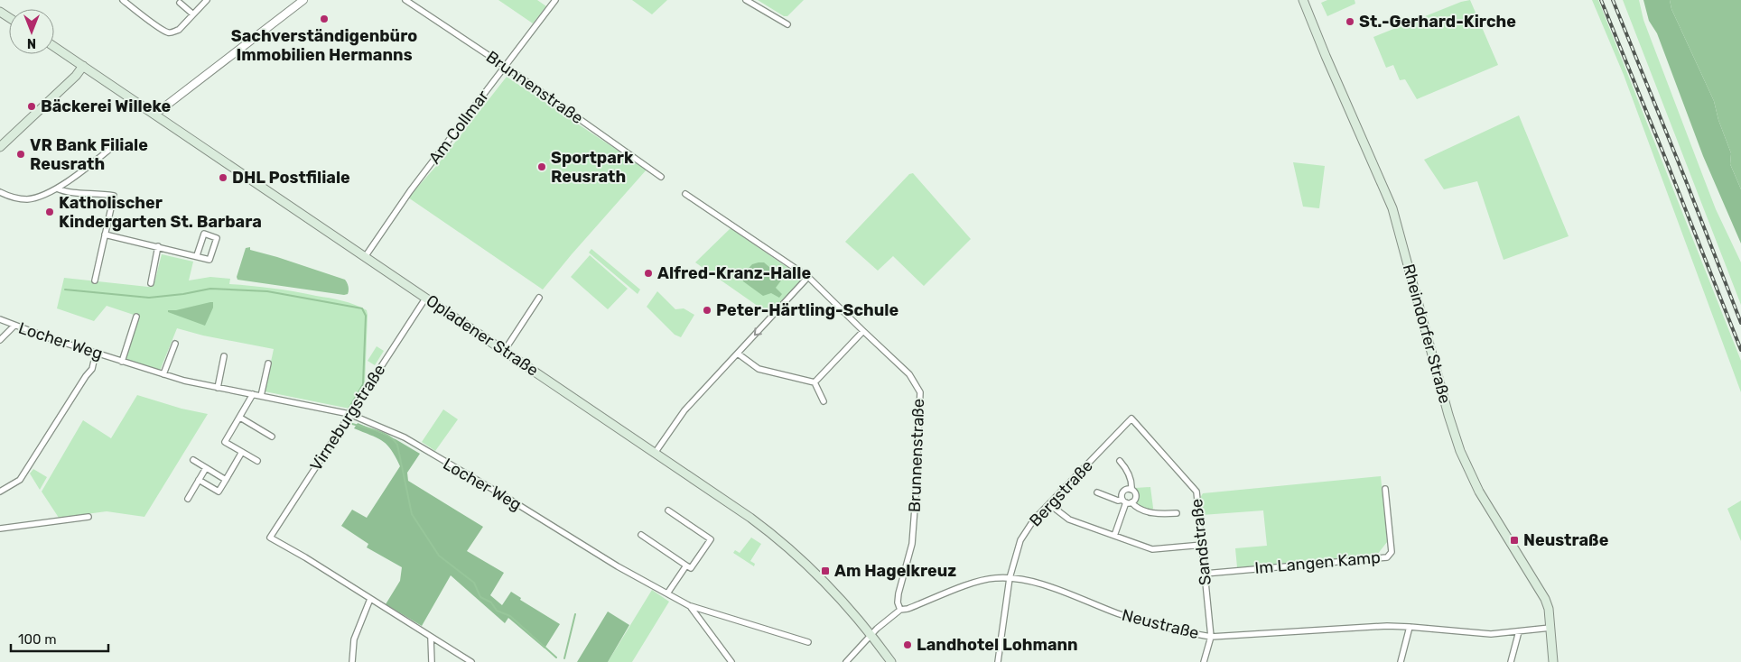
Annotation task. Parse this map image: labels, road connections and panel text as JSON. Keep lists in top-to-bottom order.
{
  "streets": {
    "main road": ["Rheindorfer Straße", "Opladener Straße"],
    "street": [
      "Brunnenstraße",
      "Am Collmar",
      "Locher Weg",
      "Virneburgstraße",
      "Bergstraße",
      "Sandstraße",
      "Im Langen Kamp",
      "Neustraße"
    ]
  },
  "crossings": [
    ["Brunnenstraße", "Am Collmar"],
    ["Brunnenstraße", "Neustraße"],
    ["Am Collmar", "Opladener Straße"],
    ["Rheindorfer Straße", "Neustraße"],
    ["Opladener Straße", "Virneburgstraße"],
    ["Opladener Straße", "Neustraße"],
    ["Locher Weg", "Virneburgstraße"],
    ["Bergstraße", "Sandstraße"],
    ["Bergstraße", "Neustraße"],
    ["Sandstraße", "Im Langen Kamp"],
    ["Sandstraße", "Neustraße"]
  ],
  "places": {
    "other": [
      "Sachverständigenbüro Immobilien Hermanns",
      "St.-Gerhard-Kirche",
      "Bäckerei Willeke",
      "VR Bank Filiale Reusrath",
      "Sportpark Reusrath",
      "DHL Postfiliale",
      "Katholischer Kindergarten St. Barbara",
      "Alfred-Kranz-Halle",
      "Peter-Härtling-Schule",
      "Landhotel Lohmann"
    ],
    "transit": ["Neustraße", "Am Hagelkreuz"]
  },
  "scale_bar": "100 m",
  "north": "bottom"
}
